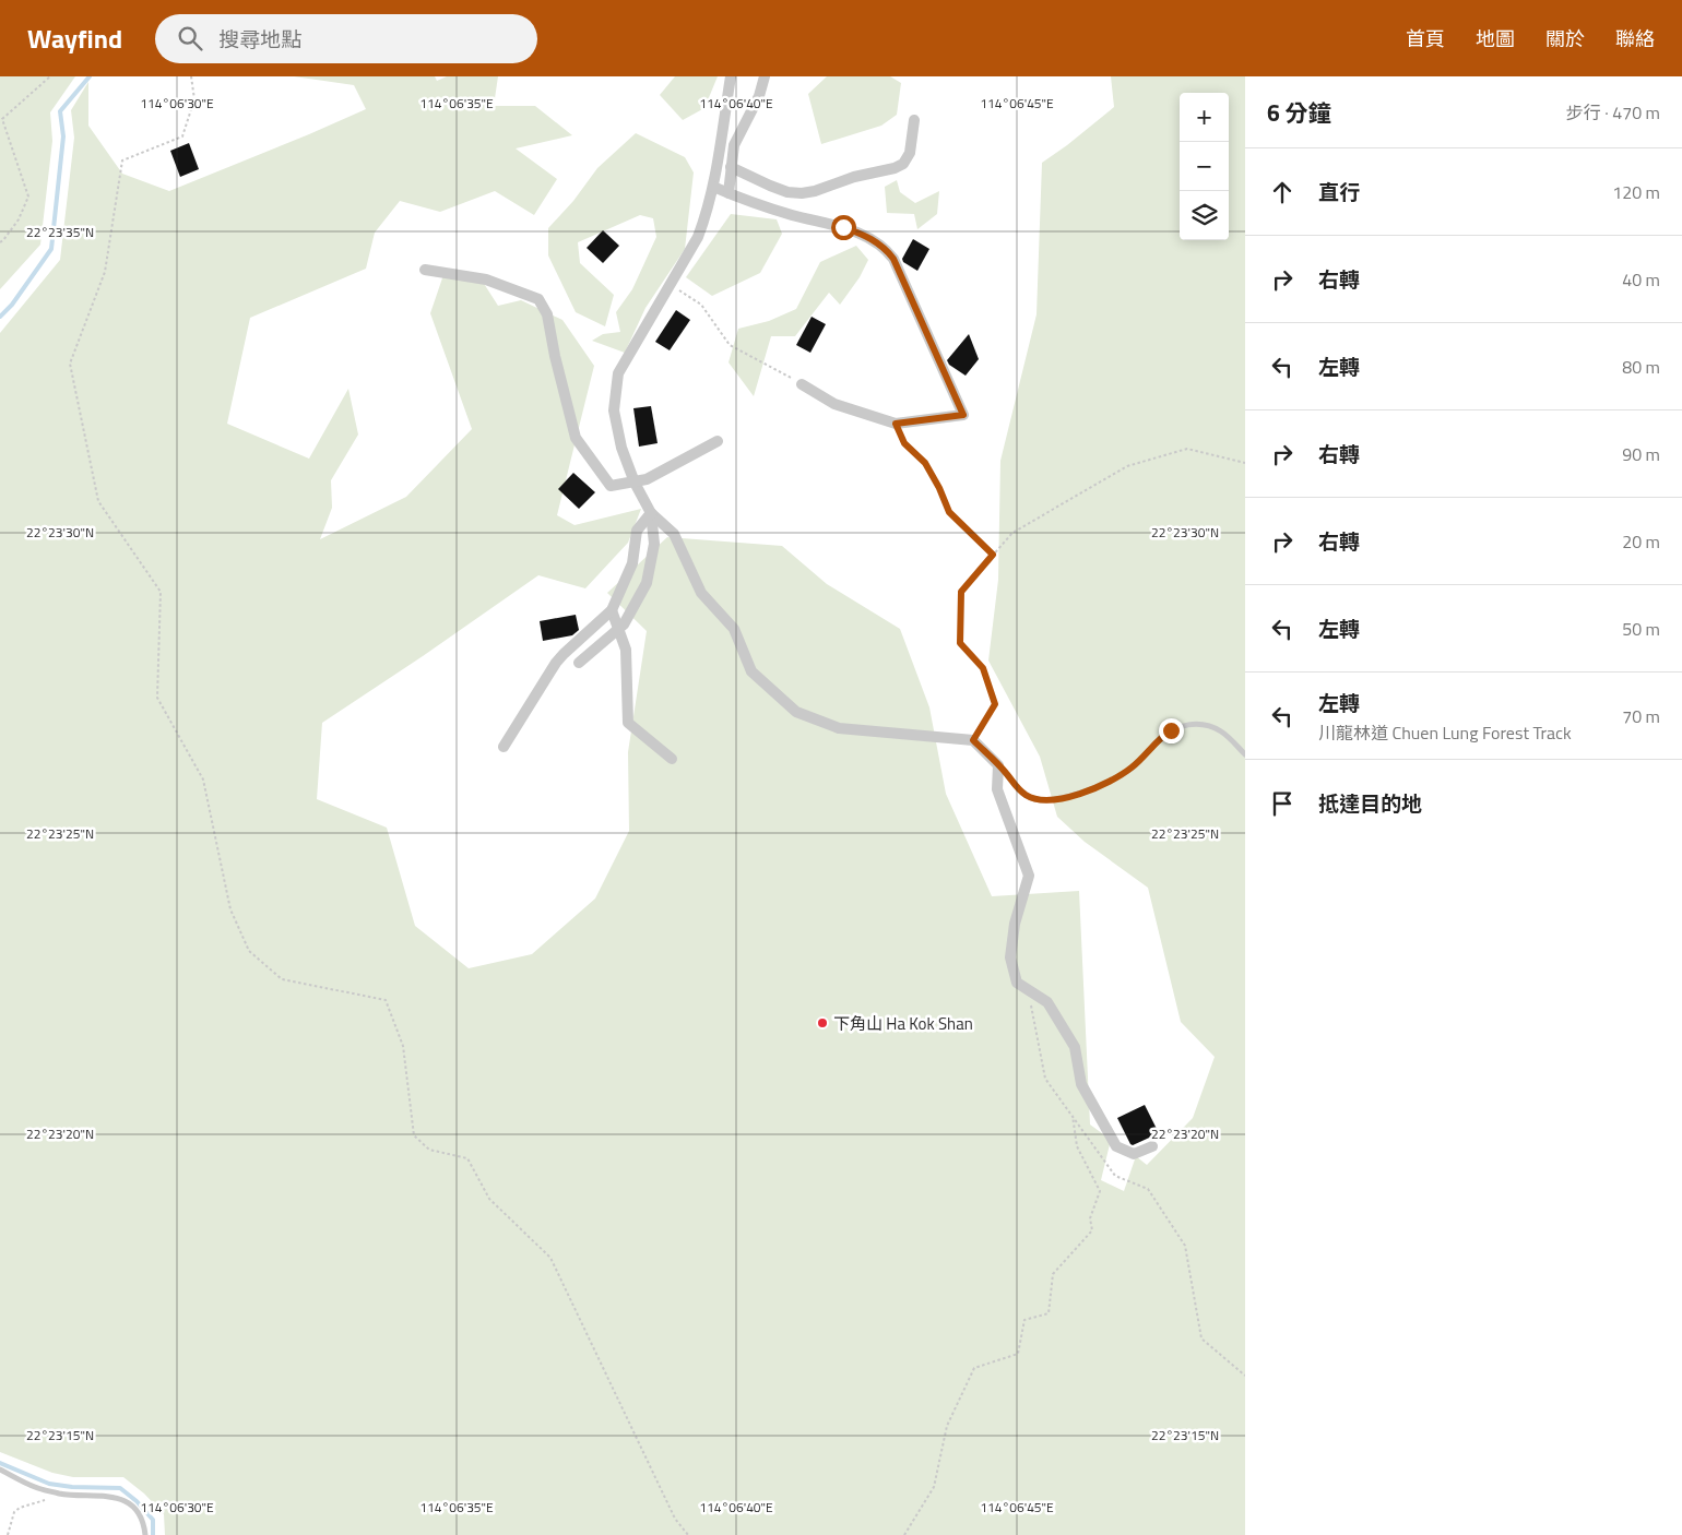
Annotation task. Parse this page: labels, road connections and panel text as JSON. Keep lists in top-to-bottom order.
{
  "places": ["下角山 Ha Kok Shan"],
  "page": {
    "header": "Wayfind",
    "search": "搜尋地點",
    "nav": [
      "首頁",
      "地圖",
      "關於",
      "聯絡"
    ],
    "heading": ["6 分鐘", "步行 · 470 m"],
    "map_buttons": ["+", "−"],
    "list": [
      ["直行", "120 m"],
      ["右轉", "40 m"],
      ["左轉", "80 m"],
      ["右轉", "90 m"],
      ["右轉", "20 m"],
      ["左轉", "50 m"],
      ["左轉", "川龍林道 Chuen Lung Forest Track", "70 m"],
      "抵達目的地"
    ]
  },
  "coordinates": [
    "114°06'30\"E",
    "114°06'35\"E",
    "114°06'40\"E",
    "114°06'45\"E",
    "22°23'35\"N",
    "22°23'30\"N",
    "22°23'25\"N",
    "22°23'20\"N",
    "22°23'15\"N"
  ]
}
